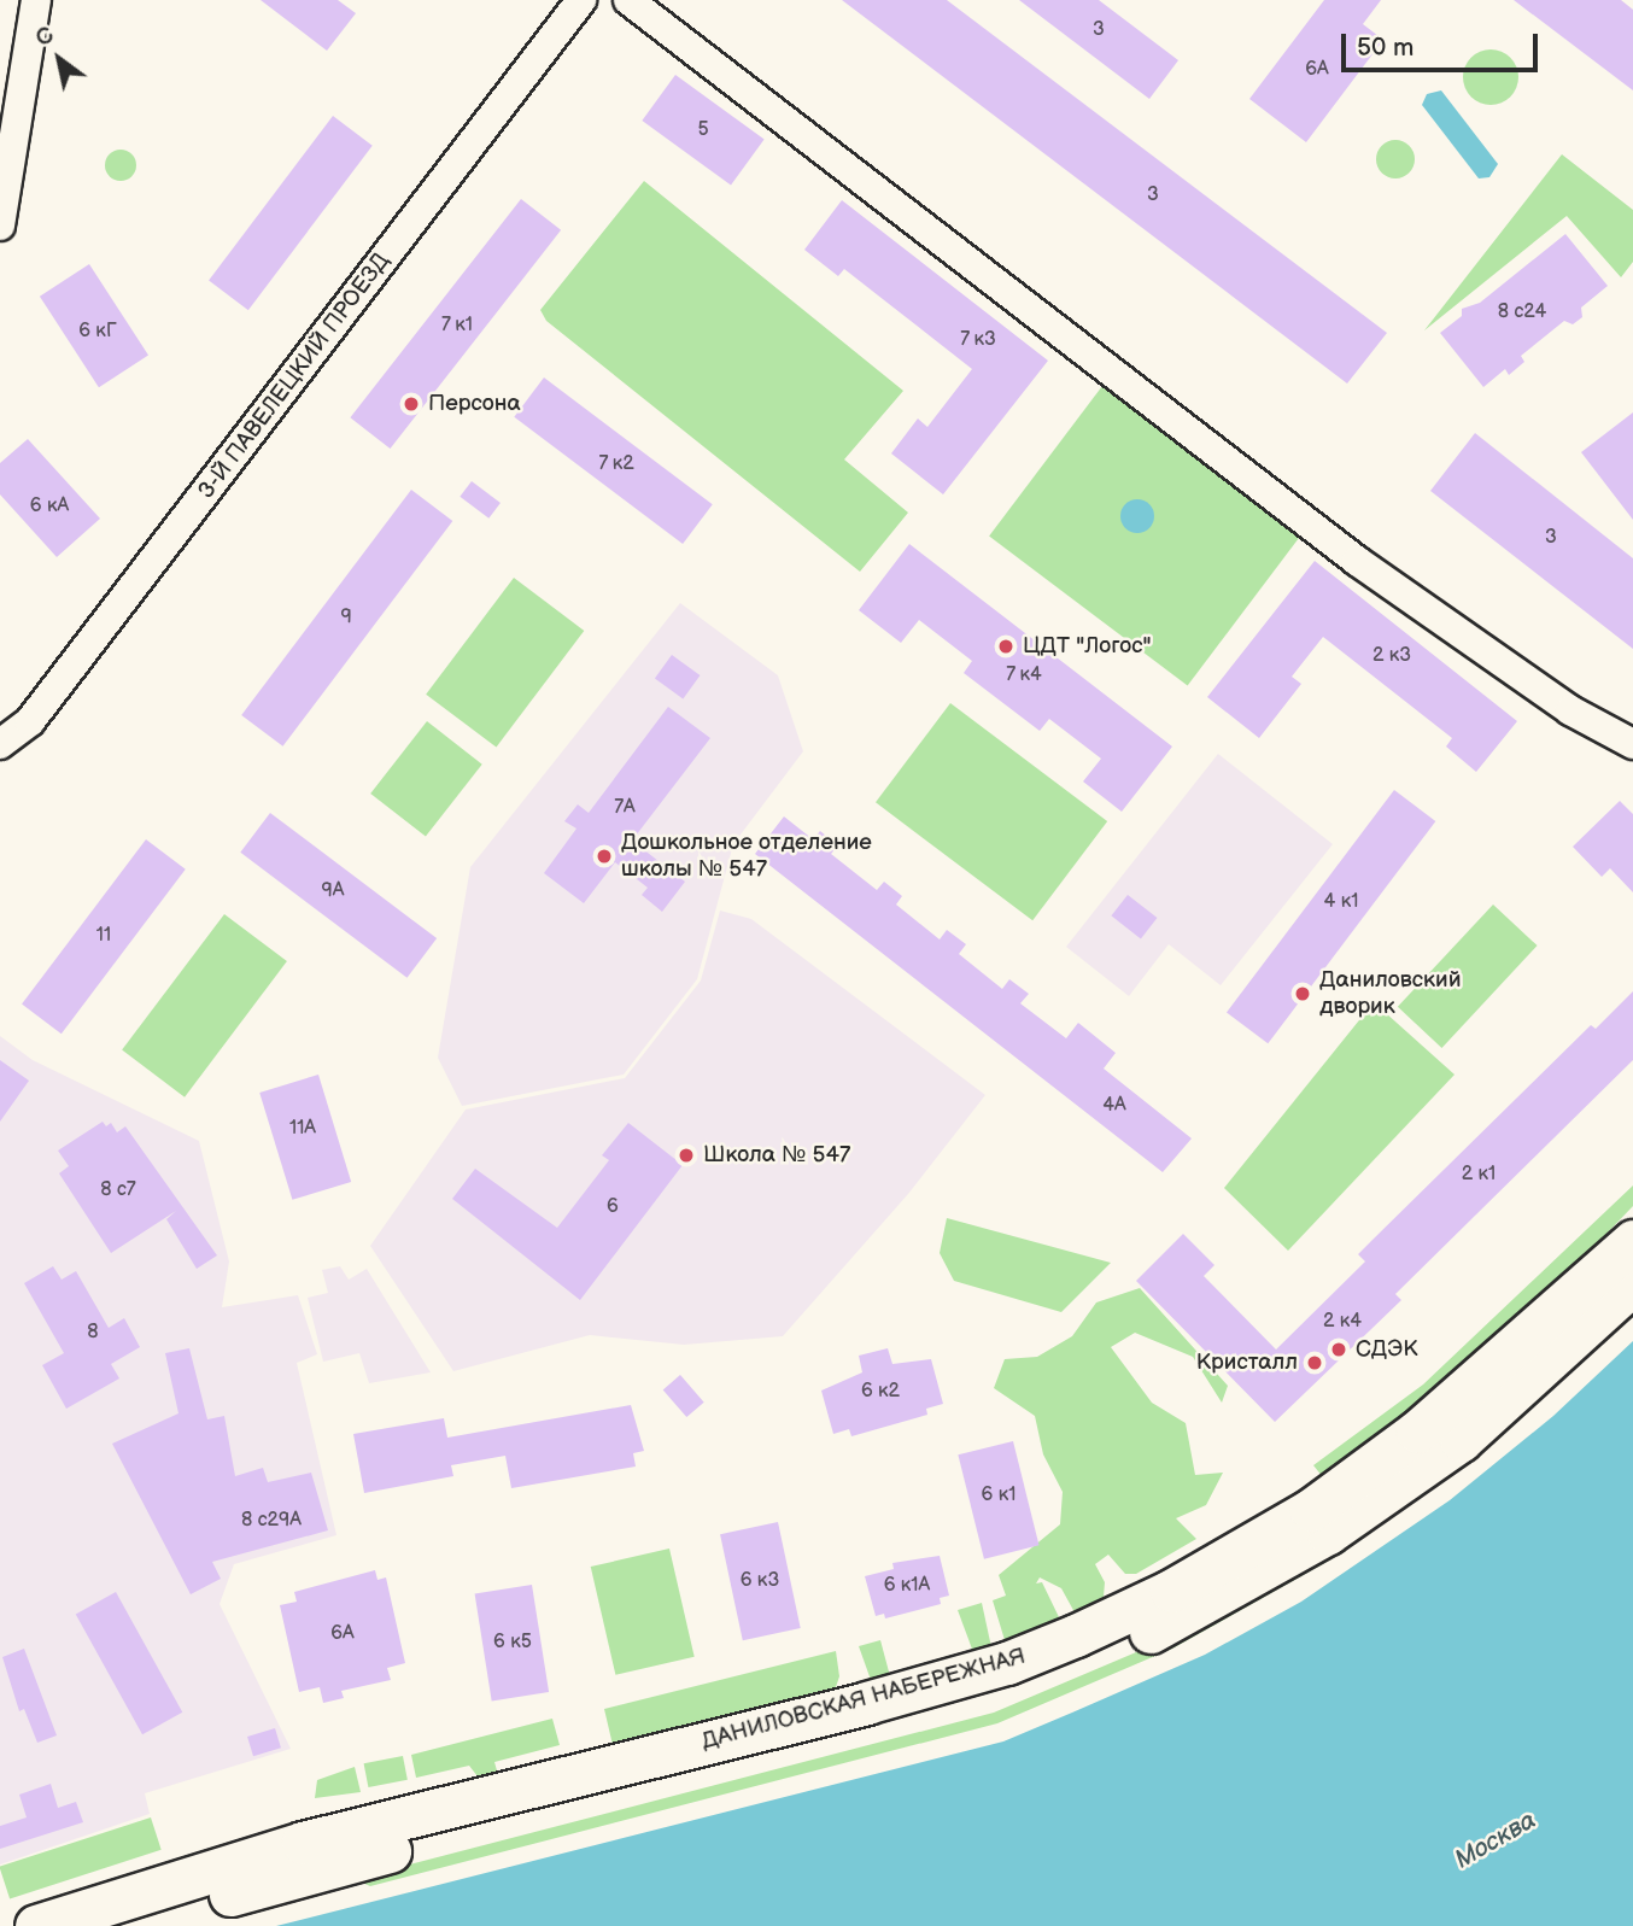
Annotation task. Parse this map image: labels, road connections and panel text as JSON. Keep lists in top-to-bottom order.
{
  "streets": {
    "main road": ["ДАНИЛОВСКАЯ НАБЕРЕЖНАЯ"],
    "street": ["3-Й ПАВЕЛЕЦКИЙ ПРОЕЗД"]
  },
  "water": ["Москва"],
  "places": [
    "Персона",
    "ЦДТ \"Логос\"",
    "Дошкольное отделение школы № 547",
    "Даниловский дворик",
    "Школа № 547",
    "СДЭК",
    "Кристалл"
  ],
  "house_numbers": [
    "3",
    "6А",
    "5",
    "3",
    "8 с24",
    "7 к1",
    "6 кГ",
    "7 к3",
    "7 к2",
    "6 кА",
    "3",
    "9",
    "2 к3",
    "7 к4",
    "7А",
    "9А",
    "4 к1",
    "11",
    "4А",
    "11А",
    "2 к1",
    "8 с7",
    "6",
    "2 к4",
    "8",
    "6 к2",
    "6 к1",
    "8 с29А",
    "6 к3",
    "6 к1А",
    "6А",
    "6 к5"
  ],
  "scale_bar": "50 m",
  "north": "top left"
}
